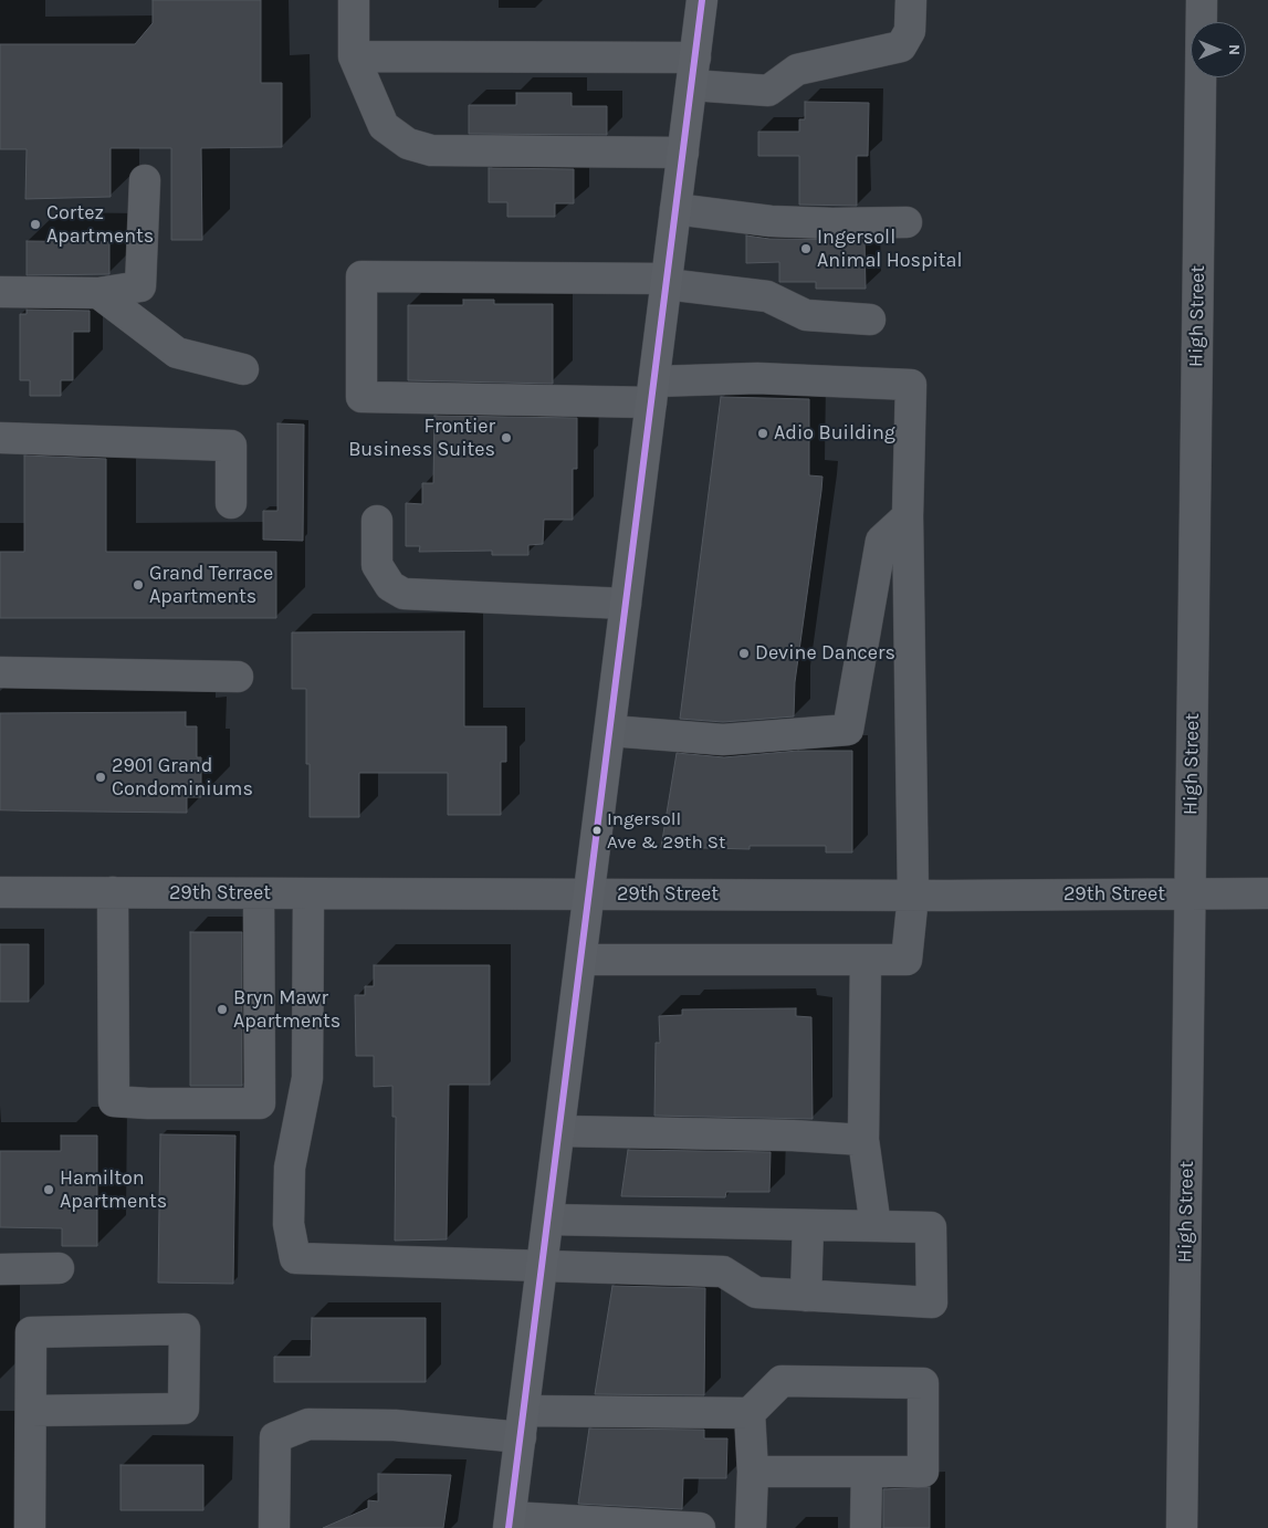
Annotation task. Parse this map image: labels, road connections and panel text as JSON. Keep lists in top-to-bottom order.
{
  "streets": {
    "street": ["High Street", "29th Street"]
  },
  "crossings": [
    ["High Street", "29th Street"]
  ],
  "places": [
    "Cortez Apartments",
    "Ingersoll Animal Hospital",
    "Adio Building",
    "Frontier Business Suites",
    "Grand Terrace Apartments",
    "Devine Dancers",
    "2901 Grand Condominiums",
    "Ingersoll Ave & 29th St",
    "Bryn Mawr Apartments",
    "Hamilton Apartments"
  ],
  "north": "right"
}
